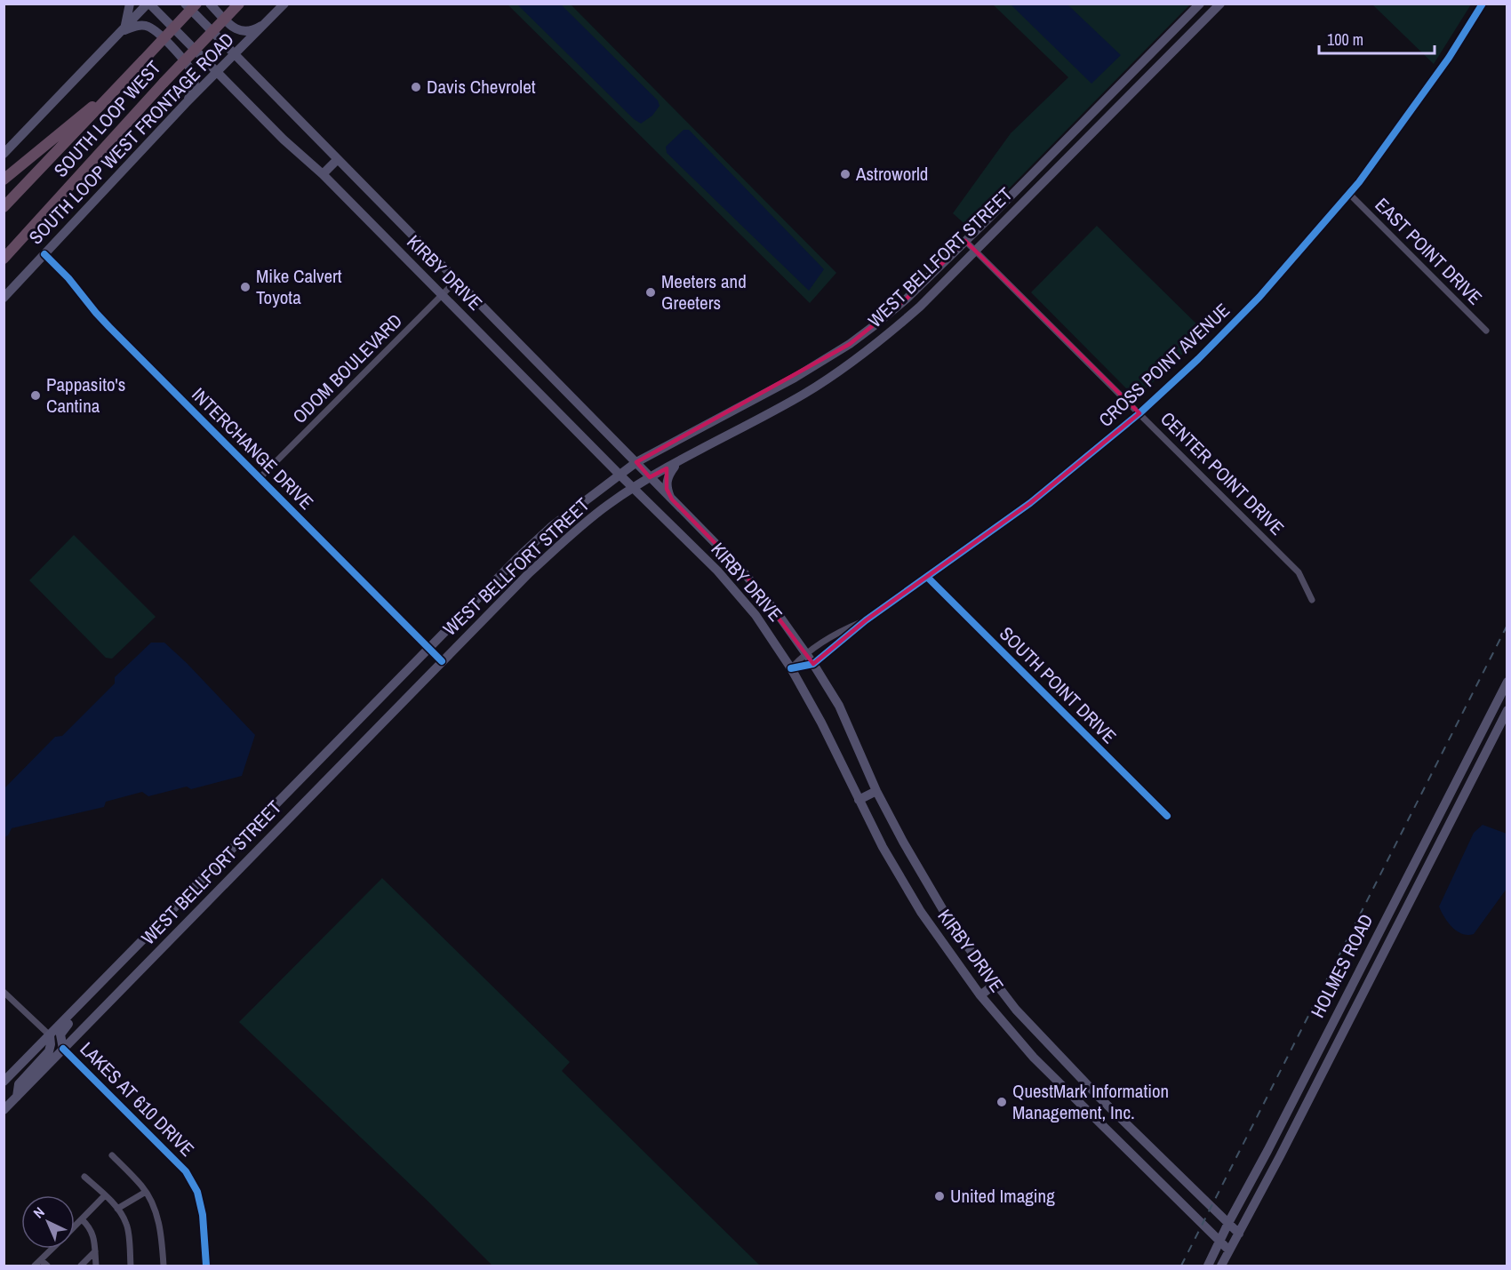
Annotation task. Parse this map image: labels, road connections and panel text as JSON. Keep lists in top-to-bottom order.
{
  "streets": {
    "highway": ["SOUTH LOOP WEST"],
    "main road": [
      "SOUTH LOOP WEST FRONTAGE ROAD",
      "WEST BELLFORT STREET",
      "KIRBY DRIVE",
      "HOLMES ROAD"
    ],
    "street": [
      "EAST POINT DRIVE",
      "CROSS POINT AVENUE",
      "ODOM BOULEVARD",
      "INTERCHANGE DRIVE",
      "CENTER POINT DRIVE",
      "SOUTH POINT DRIVE",
      "LAKES AT 610 DRIVE"
    ]
  },
  "crossings": [
    ["SOUTH LOOP WEST FRONTAGE ROAD", "KIRBY DRIVE"],
    ["SOUTH LOOP WEST FRONTAGE ROAD", "INTERCHANGE DRIVE"],
    ["EAST POINT DRIVE", "CROSS POINT AVENUE"],
    ["WEST BELLFORT STREET", "KIRBY DRIVE"],
    ["WEST BELLFORT STREET", "INTERCHANGE DRIVE"],
    ["WEST BELLFORT STREET", "CENTER POINT DRIVE"],
    ["WEST BELLFORT STREET", "LAKES AT 610 DRIVE"],
    ["KIRBY DRIVE", "CROSS POINT AVENUE"],
    ["KIRBY DRIVE", "ODOM BOULEVARD"],
    ["KIRBY DRIVE", "HOLMES ROAD"],
    ["CROSS POINT AVENUE", "CENTER POINT DRIVE"],
    ["CROSS POINT AVENUE", "SOUTH POINT DRIVE"],
    ["ODOM BOULEVARD", "INTERCHANGE DRIVE"]
  ],
  "places": [
    "Davis Chevrolet",
    "Astroworld",
    "Mike Calvert Toyota",
    "Meeters and Greeters",
    "Pappasito's Cantina",
    "QuestMark Information Management, Inc.",
    "United Imaging"
  ],
  "scale_bar": "100 m",
  "north": "top left"
}
